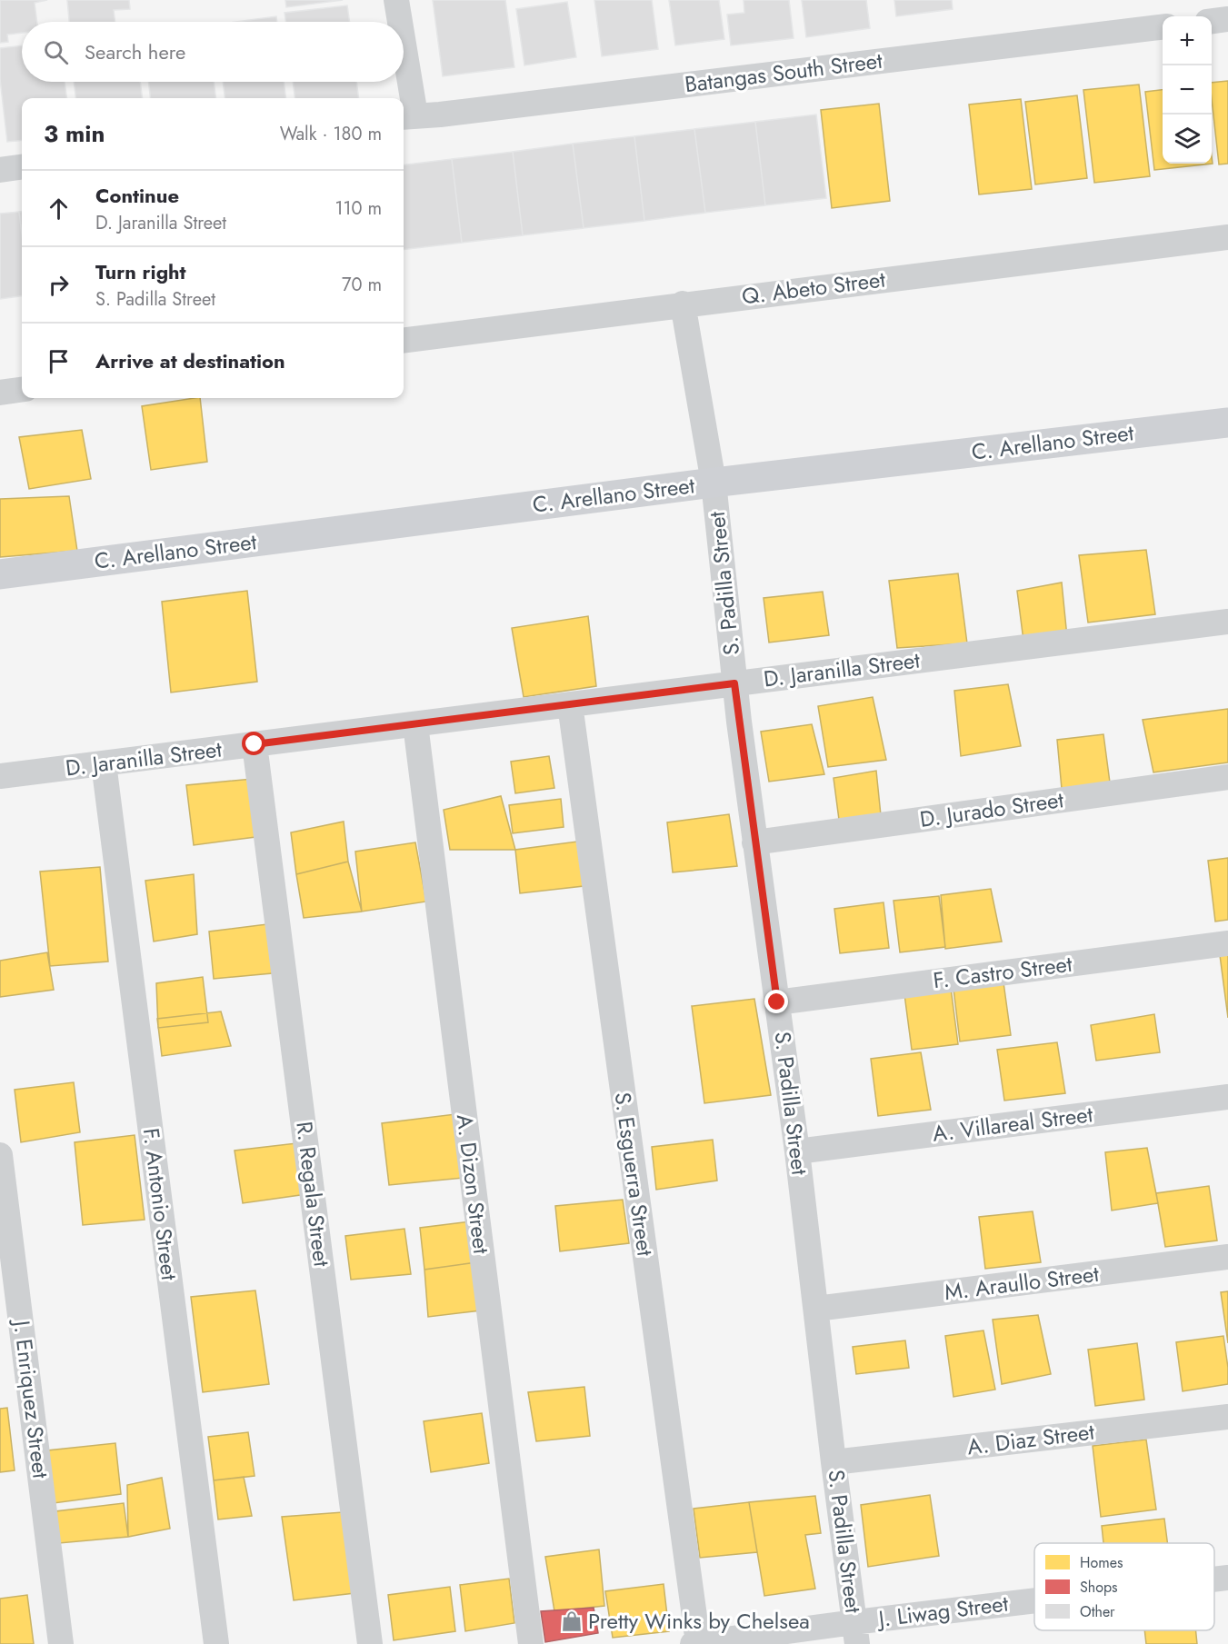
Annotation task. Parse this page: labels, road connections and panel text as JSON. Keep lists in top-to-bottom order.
{
  "streets": {
    "street": [
      "Batangas South Street",
      "Q. Abeto Street",
      "C. Arellano Street",
      "S. Padilla Street",
      "D. Jaranilla Street",
      "D. Jurado Street",
      "F. Castro Street",
      "A. Villareal Street",
      "S. Esguerra Street",
      "A. Dizon Street",
      "R. Regala Street",
      "F. Antonio Street",
      "M. Araullo Street",
      "J. Enriquez Street",
      "A. Diaz Street",
      "J. Liwag Street"
    ]
  },
  "crossings": [
    ["Q. Abeto Street", "S. Padilla Street"],
    ["C. Arellano Street", "S. Padilla Street"],
    ["S. Padilla Street", "D. Jaranilla Street"],
    ["S. Padilla Street", "D. Jurado Street"],
    ["S. Padilla Street", "F. Castro Street"],
    ["S. Padilla Street", "A. Villareal Street"],
    ["S. Padilla Street", "M. Araullo Street"],
    ["S. Padilla Street", "A. Diaz Street"],
    ["S. Padilla Street", "J. Liwag Street"],
    ["D. Jaranilla Street", "S. Esguerra Street"],
    ["D. Jaranilla Street", "A. Dizon Street"],
    ["D. Jaranilla Street", "R. Regala Street"],
    ["D. Jaranilla Street", "F. Antonio Street"],
    ["S. Esguerra Street", "J. Liwag Street"]
  ],
  "places": {
    "shop": ["Pretty Winks by Chelsea"]
  },
  "legend": ["Homes", "Shops", "Other"],
  "page": {
    "map_buttons": ["+", "−"],
    "search": "Search here",
    "heading": ["3 min", "Walk · 180 m"],
    "list": [
      ["Continue", "D. Jaranilla Street", "110 m"],
      ["Turn right", "S. Padilla Street", "70 m"],
      "Arrive at destination"
    ]
  }
}
